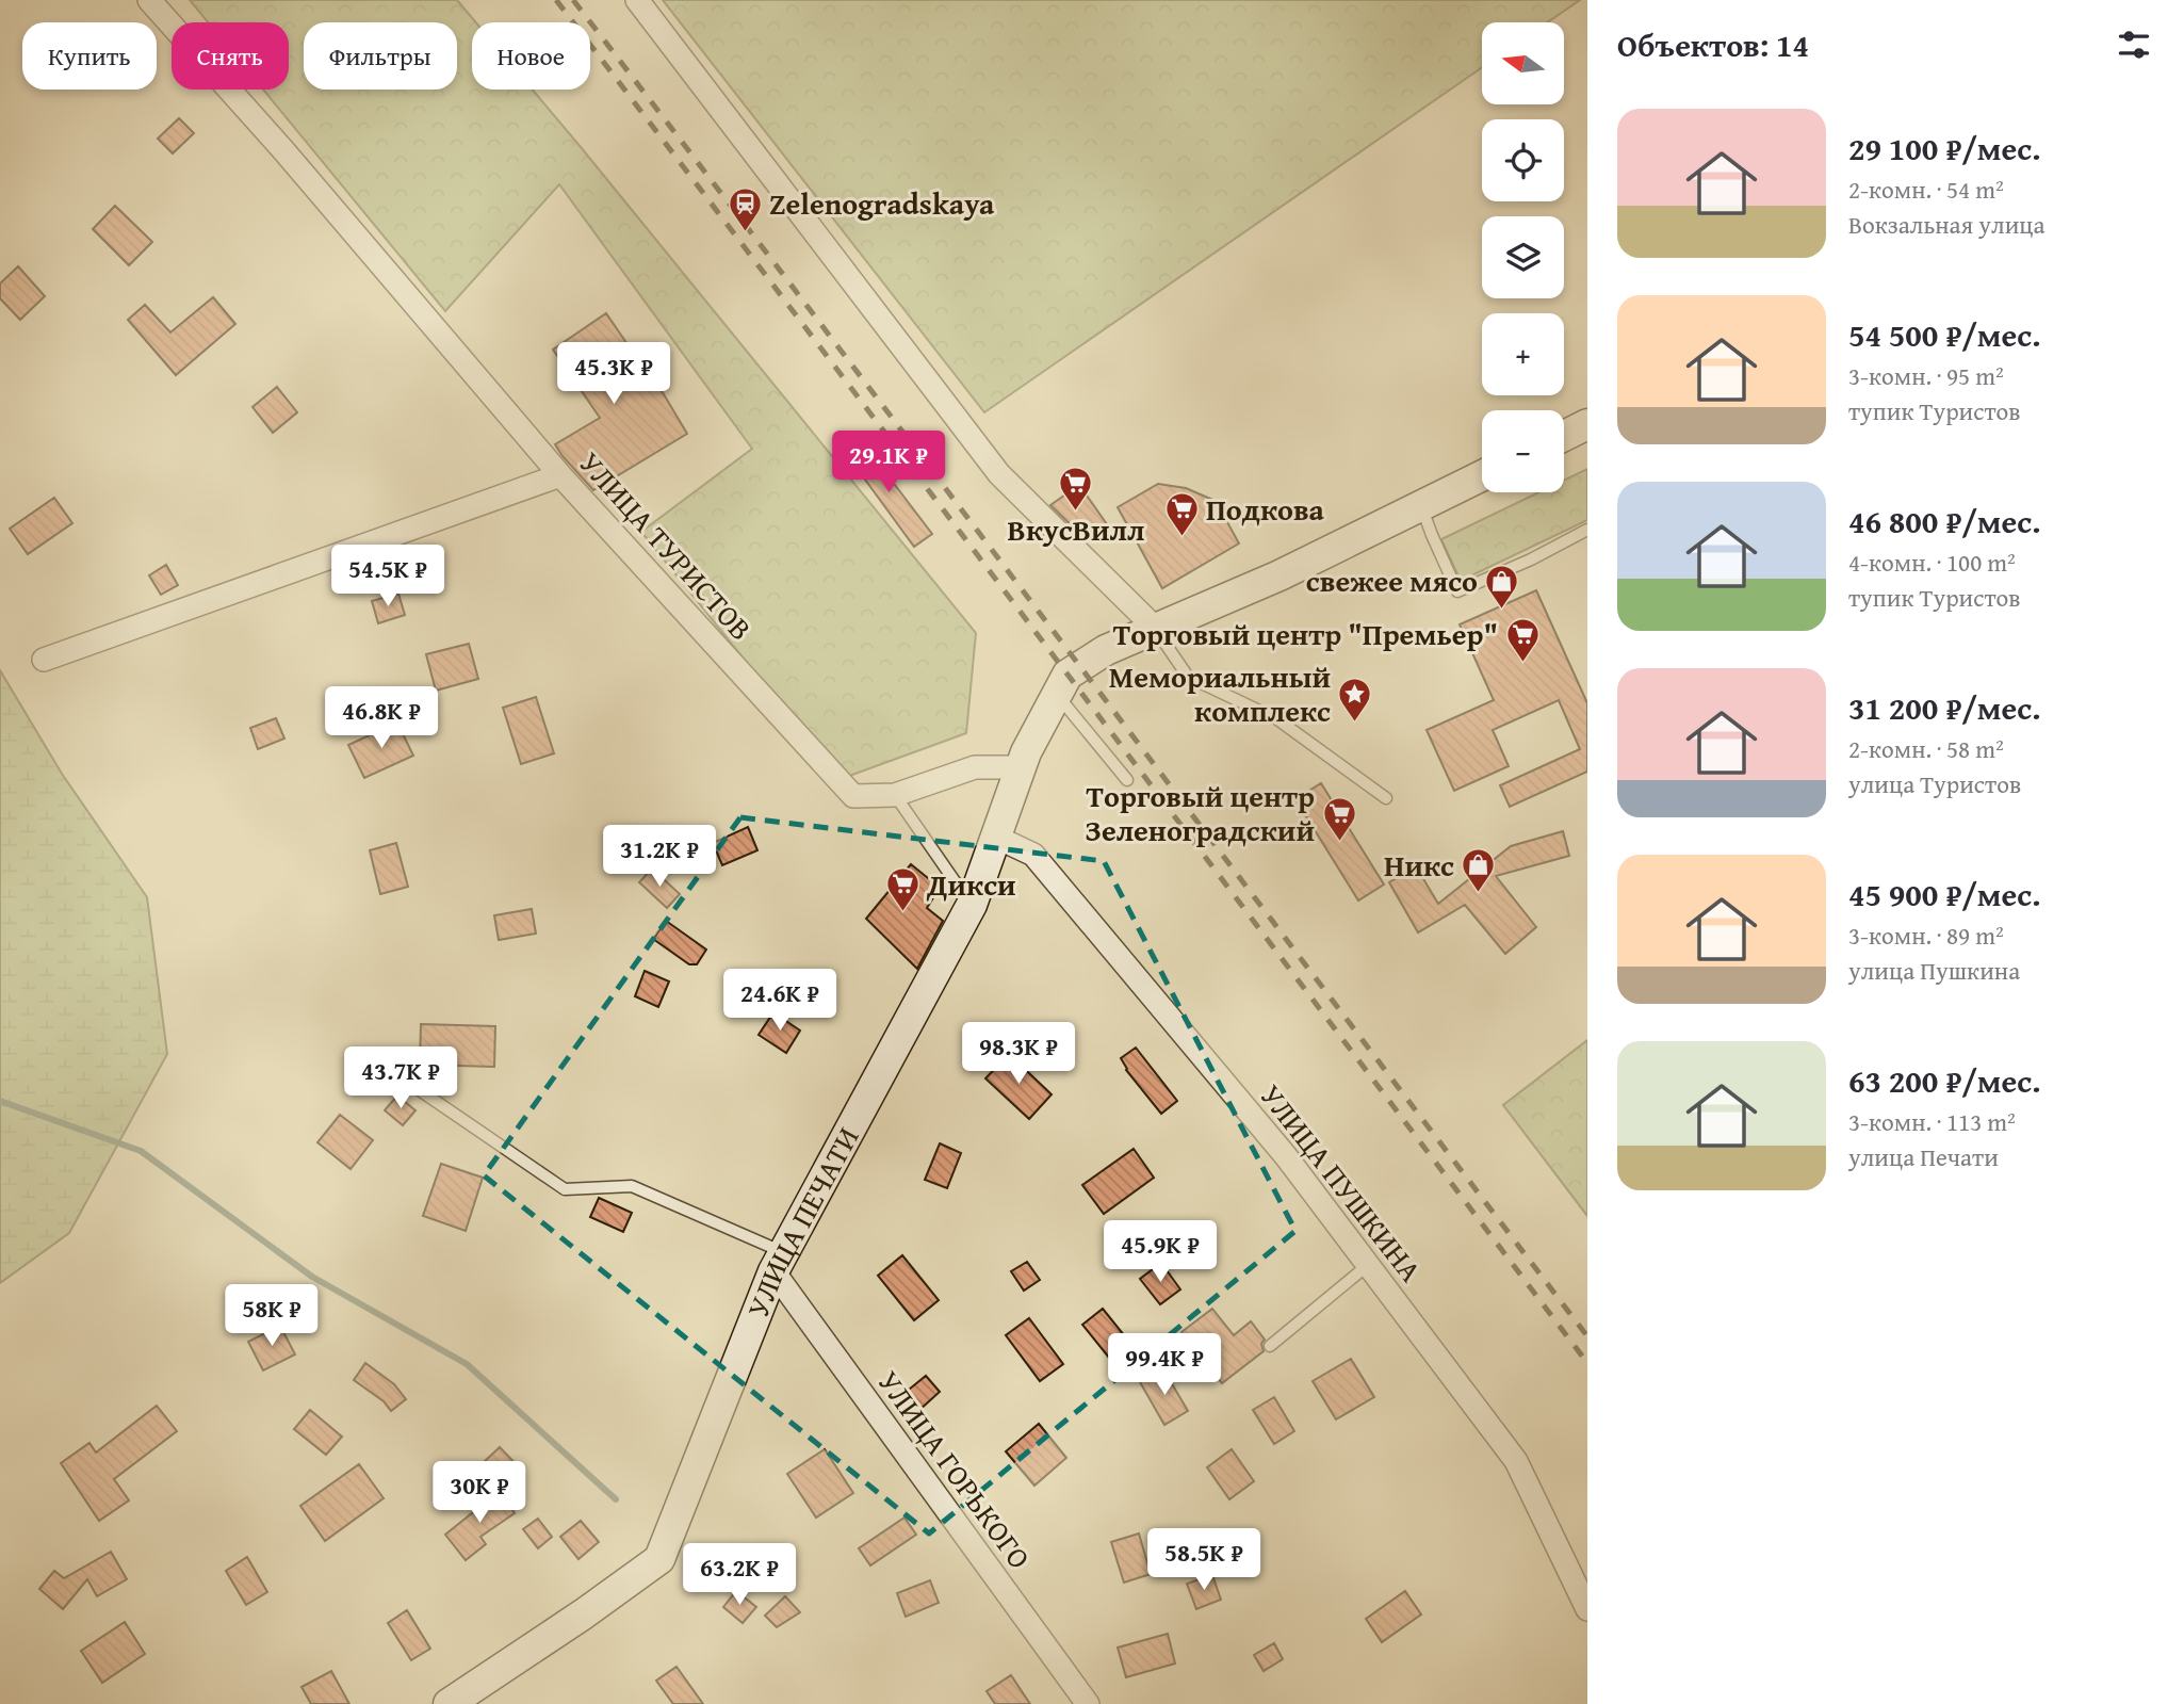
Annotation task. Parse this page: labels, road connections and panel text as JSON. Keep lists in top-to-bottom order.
{
  "streets": {
    "street": [
      "УЛИЦА ТУРИСТОВ",
      "УЛИЦА ПУШКИНА",
      "УЛИЦА ПЕЧАТИ",
      "УЛИЦА ГОРЬКОГО"
    ]
  },
  "crossings": [
    ["УЛИЦА ТУРИСТОВ", "УЛИЦА ПЕЧАТИ"],
    ["УЛИЦА ПУШКИНА", "УЛИЦА ПЕЧАТИ"],
    ["УЛИЦА ПЕЧАТИ", "УЛИЦА ГОРЬКОГО"]
  ],
  "places": {
    "station": ["Zelenogradskaya"],
    "supermarket": [
      "ВкусВилл",
      "Подкова",
      "Торговый центр \"Премьер\"",
      "Торговый центр Зеленоградский",
      "Дикси"
    ],
    "shop": ["свежее мясо", "Никс"],
    "place": ["Мемориальный комплекс"]
  },
  "north": "left",
  "page": {
    "heading": "Объектов: 14",
    "map_buttons": ["+", "−"],
    "chip": [
      "Купить",
      "Снять",
      "Фильтры",
      "Новое"
    ],
    "list": [
      {
        "name": "29 100 ₽/мес.",
        "note": "2-комн. · 54 m² · Вокзальная улица"
      },
      {
        "name": "54 500 ₽/мес.",
        "note": "3-комн. · 95 m² · тупик Туристов"
      },
      {
        "name": "46 800 ₽/мес.",
        "note": "4-комн. · 100 m² · тупик Туристов"
      },
      {
        "name": "31 200 ₽/мес.",
        "note": "2-комн. · 58 m² · улица Туристов"
      },
      {
        "name": "45 900 ₽/мес.",
        "note": "3-комн. · 89 m² · улица Пушкина"
      },
      {
        "name": "63 200 ₽/мес.",
        "note": "3-комн. · 113 m² · улица Печати"
      }
    ],
    "price": [
      "45.3K ₽",
      "29.1K ₽",
      "54.5K ₽",
      "46.8K ₽",
      "31.2K ₽",
      "24.6K ₽",
      "98.3K ₽",
      "43.7K ₽",
      "45.9K ₽",
      "58K ₽",
      "99.4K ₽",
      "30K ₽",
      "58.5K ₽",
      "63.2K ₽"
    ]
  }
}
